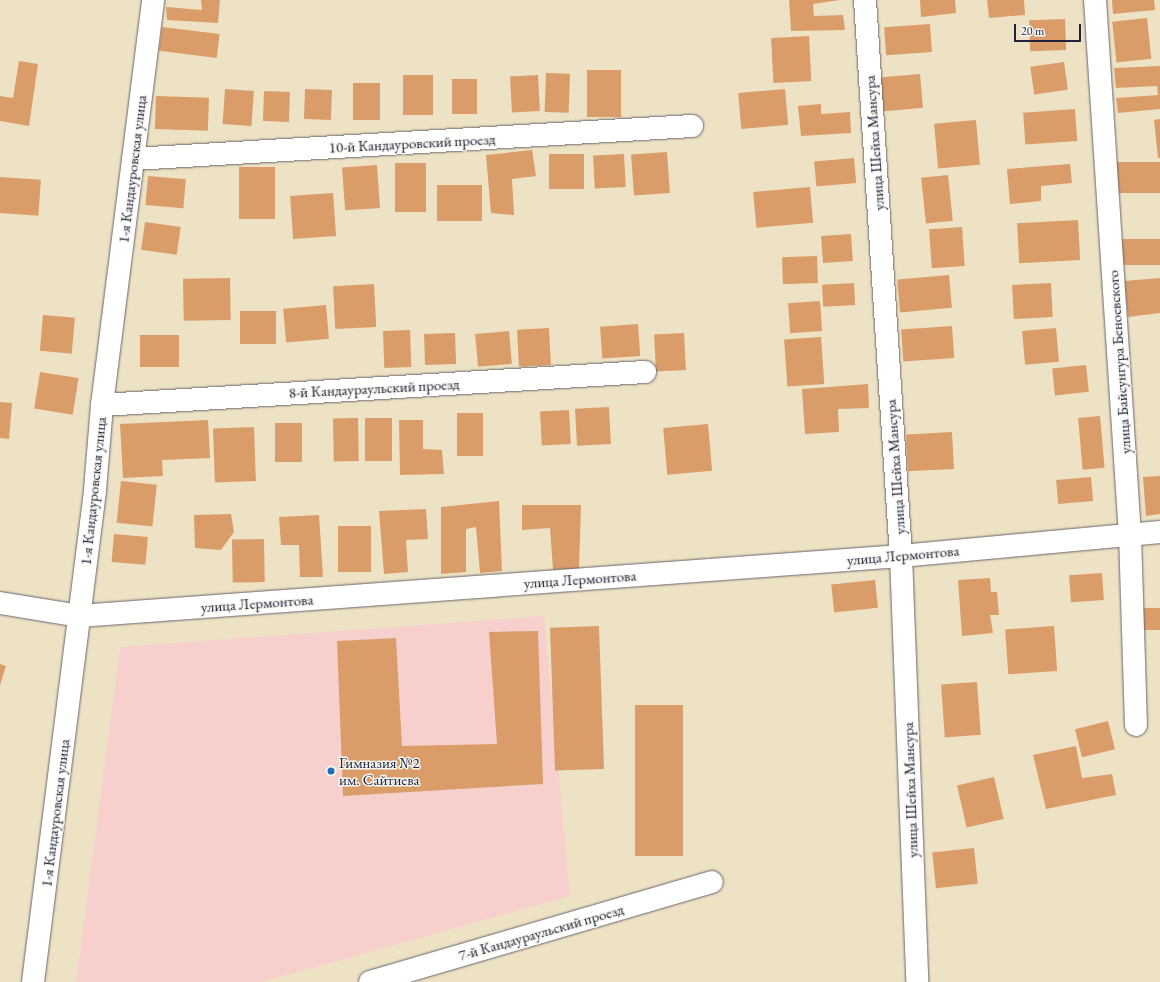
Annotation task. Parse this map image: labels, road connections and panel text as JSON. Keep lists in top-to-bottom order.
{
  "streets": {
    "street": [
      "10-й Кандауровский проезд",
      "улица Шейха Мансура",
      "1-я Кандауровская улица",
      "улица Байсунгура Беноевского",
      "8-й Кандаураульский проезд",
      "улица Лермонтова",
      "7-й Кандаураульский проезд"
    ]
  },
  "crossings": [
    ["10-й Кандауровский проезд", "1-я Кандауровская улица"],
    ["улица Шейха Мансура", "улица Лермонтова"],
    ["1-я Кандауровская улица", "8-й Кандаураульский проезд"],
    ["1-я Кандауровская улица", "улица Лермонтова"],
    ["улица Байсунгура Беноевского", "улица Лермонтова"]
  ],
  "places": ["Гимназия №2 им. Сайтиева"],
  "scale_bar": "20 m"
}
